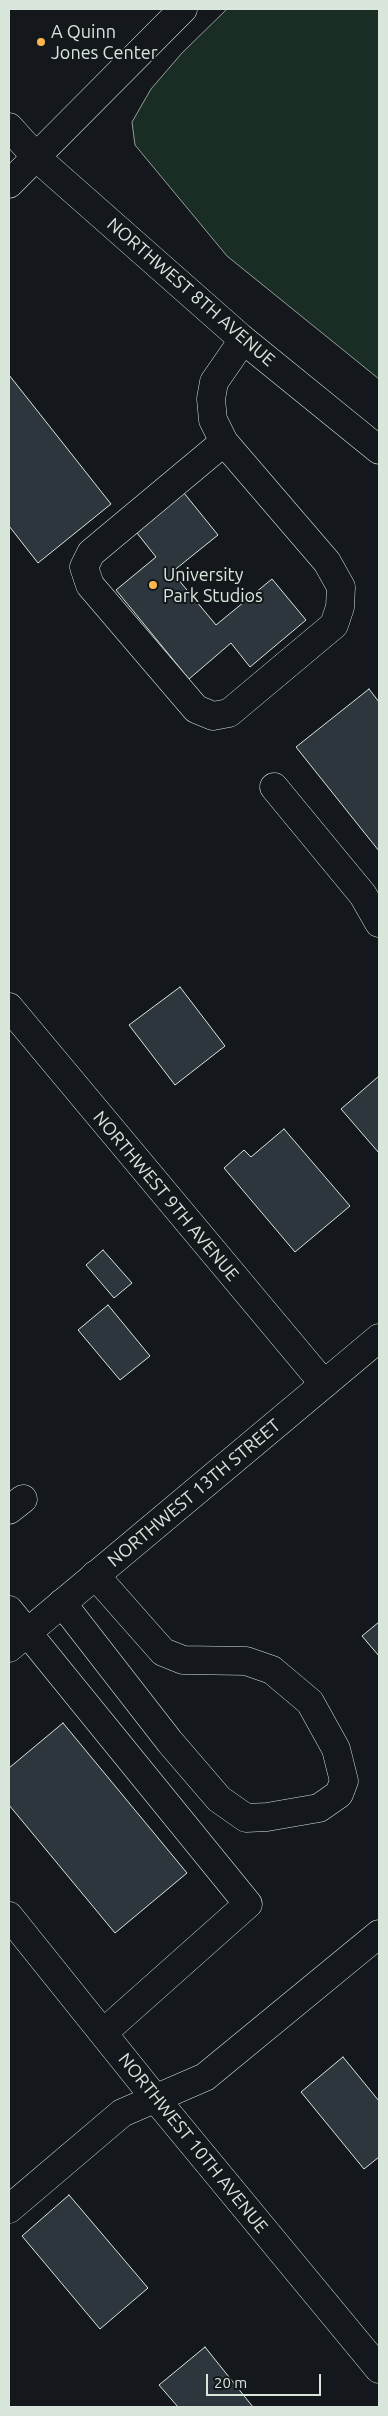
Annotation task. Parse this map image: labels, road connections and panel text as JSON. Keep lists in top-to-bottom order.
{
  "streets": {
    "street": [
      "NORTHWEST 8TH AVENUE",
      "NORTHWEST 9TH AVENUE",
      "NORTHWEST 13TH STREET",
      "NORTHWEST 10TH AVENUE"
    ]
  },
  "crossings": [
    ["NORTHWEST 9TH AVENUE", "NORTHWEST 13TH STREET"]
  ],
  "places": ["A Quinn Jones Center", "University Park Studios"],
  "scale_bar": "20 m"
}
